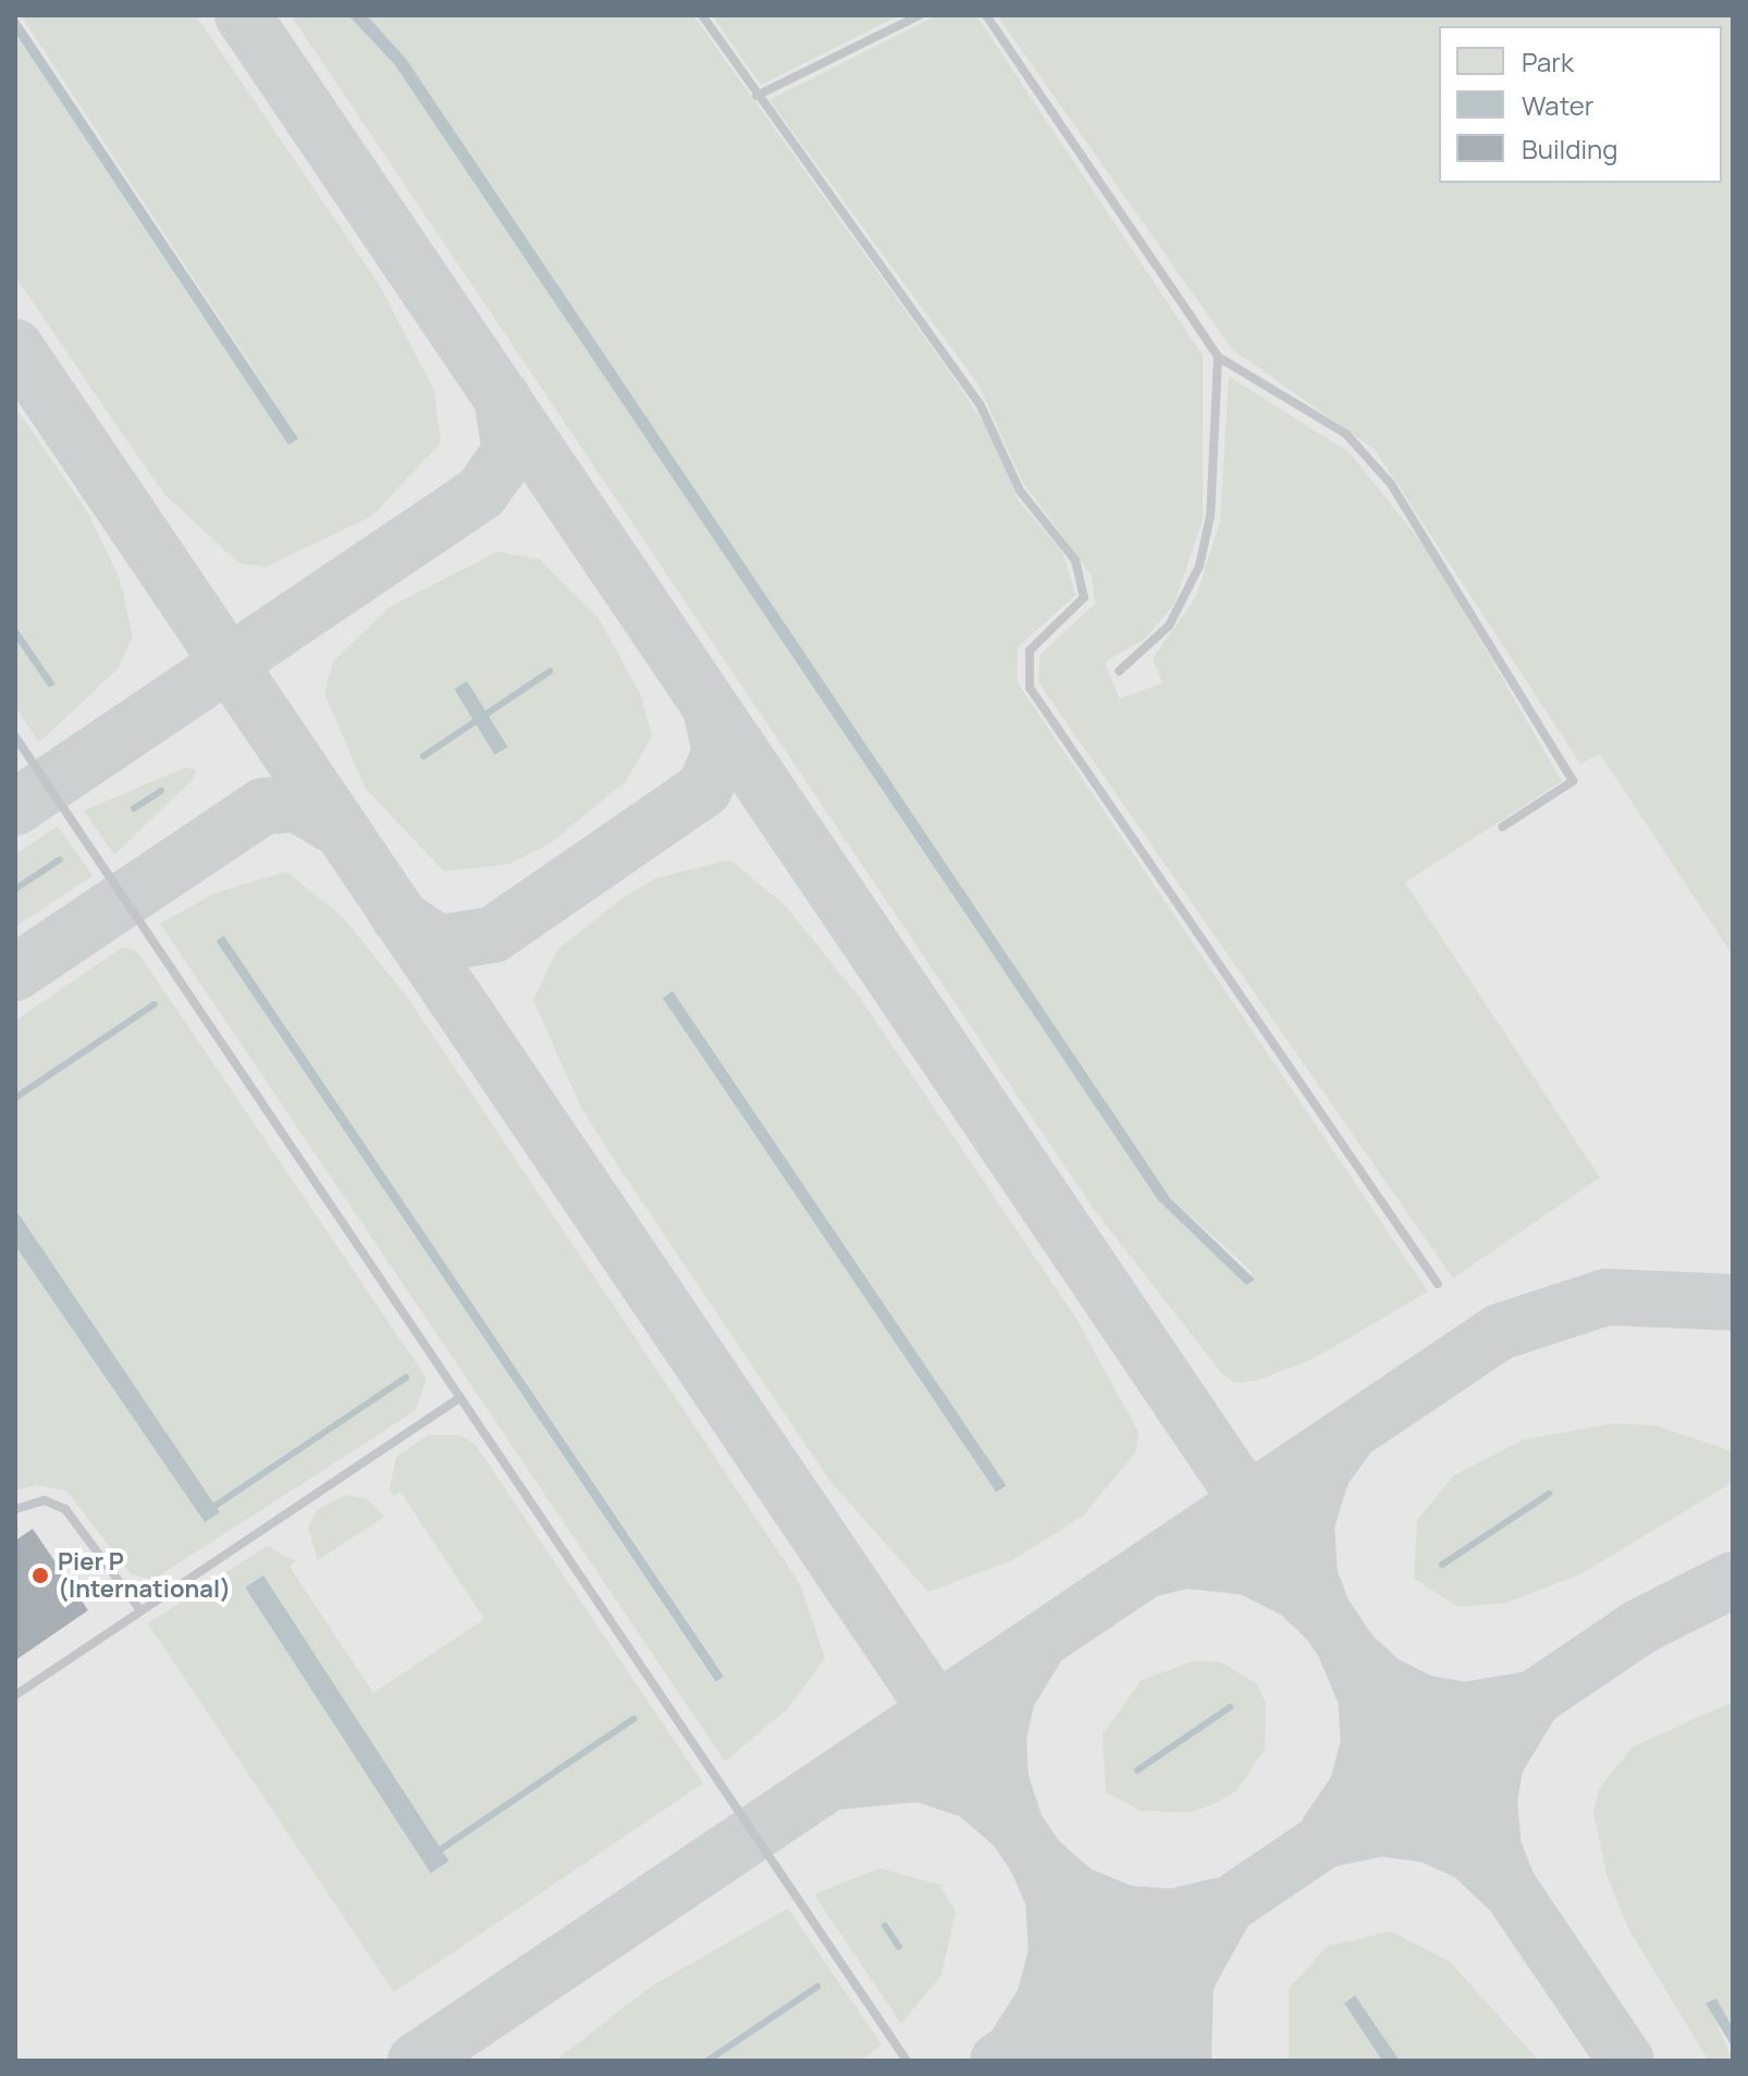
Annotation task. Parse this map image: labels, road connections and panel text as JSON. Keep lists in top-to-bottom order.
{
  "places": ["Pier P (International)"],
  "legend": ["Park", "Water", "Building"]
}
